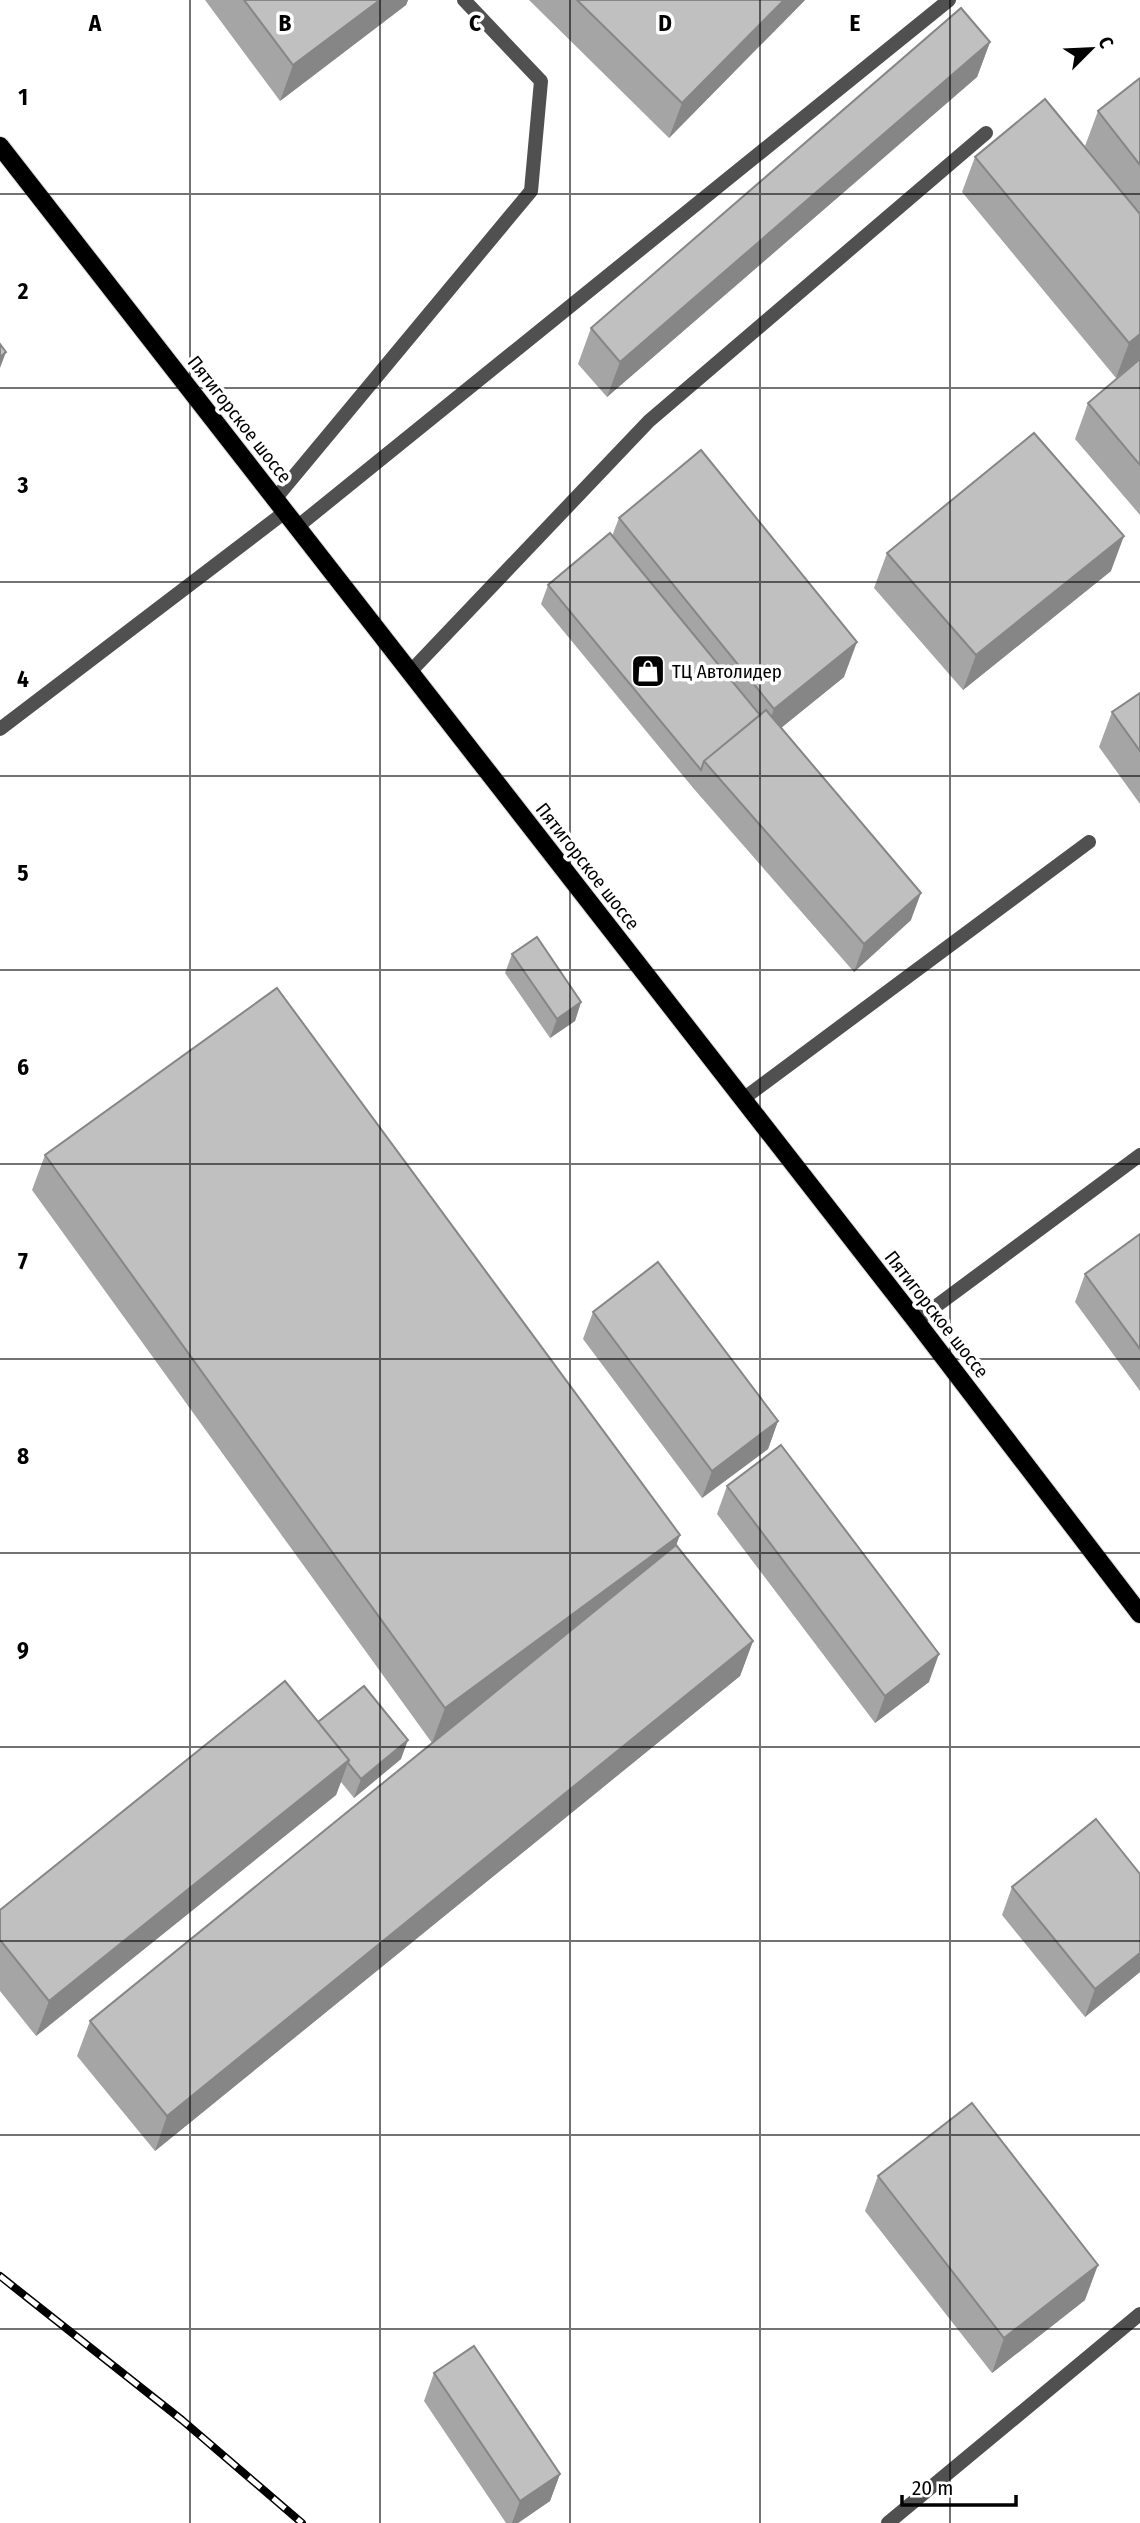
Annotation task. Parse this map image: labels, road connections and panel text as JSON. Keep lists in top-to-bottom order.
{
  "streets": {
    "main road": ["Пятигорское шоссе"]
  },
  "places": {
    "shop": ["ТЦ Автолидер"]
  },
  "scale_bar": "20 m",
  "north": "top right",
  "grid": {
    "columns": [
      "A",
      "B",
      "C",
      "D",
      "E"
    ],
    "rows": [
      "1",
      "2",
      "3",
      "4",
      "5",
      "6",
      "7",
      "8",
      "9"
    ]
  }
}
